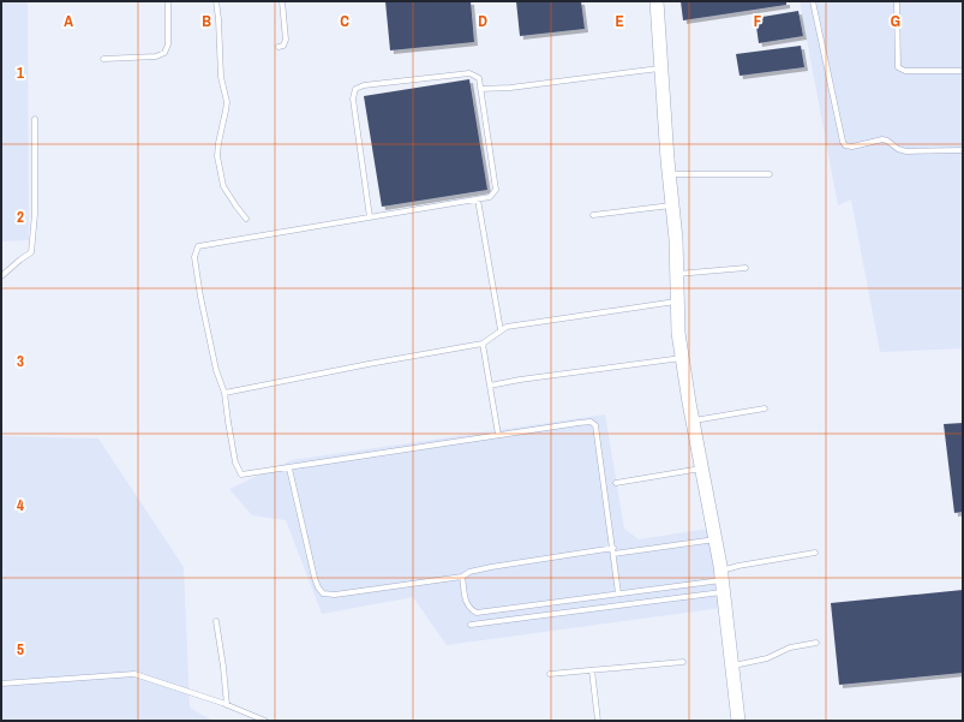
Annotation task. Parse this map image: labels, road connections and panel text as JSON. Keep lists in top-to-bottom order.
{
  "grid": {
    "columns": [
      "A",
      "B",
      "C",
      "D",
      "E",
      "F",
      "G"
    ],
    "rows": [
      "1",
      "2",
      "3",
      "4",
      "5"
    ]
  }
}
